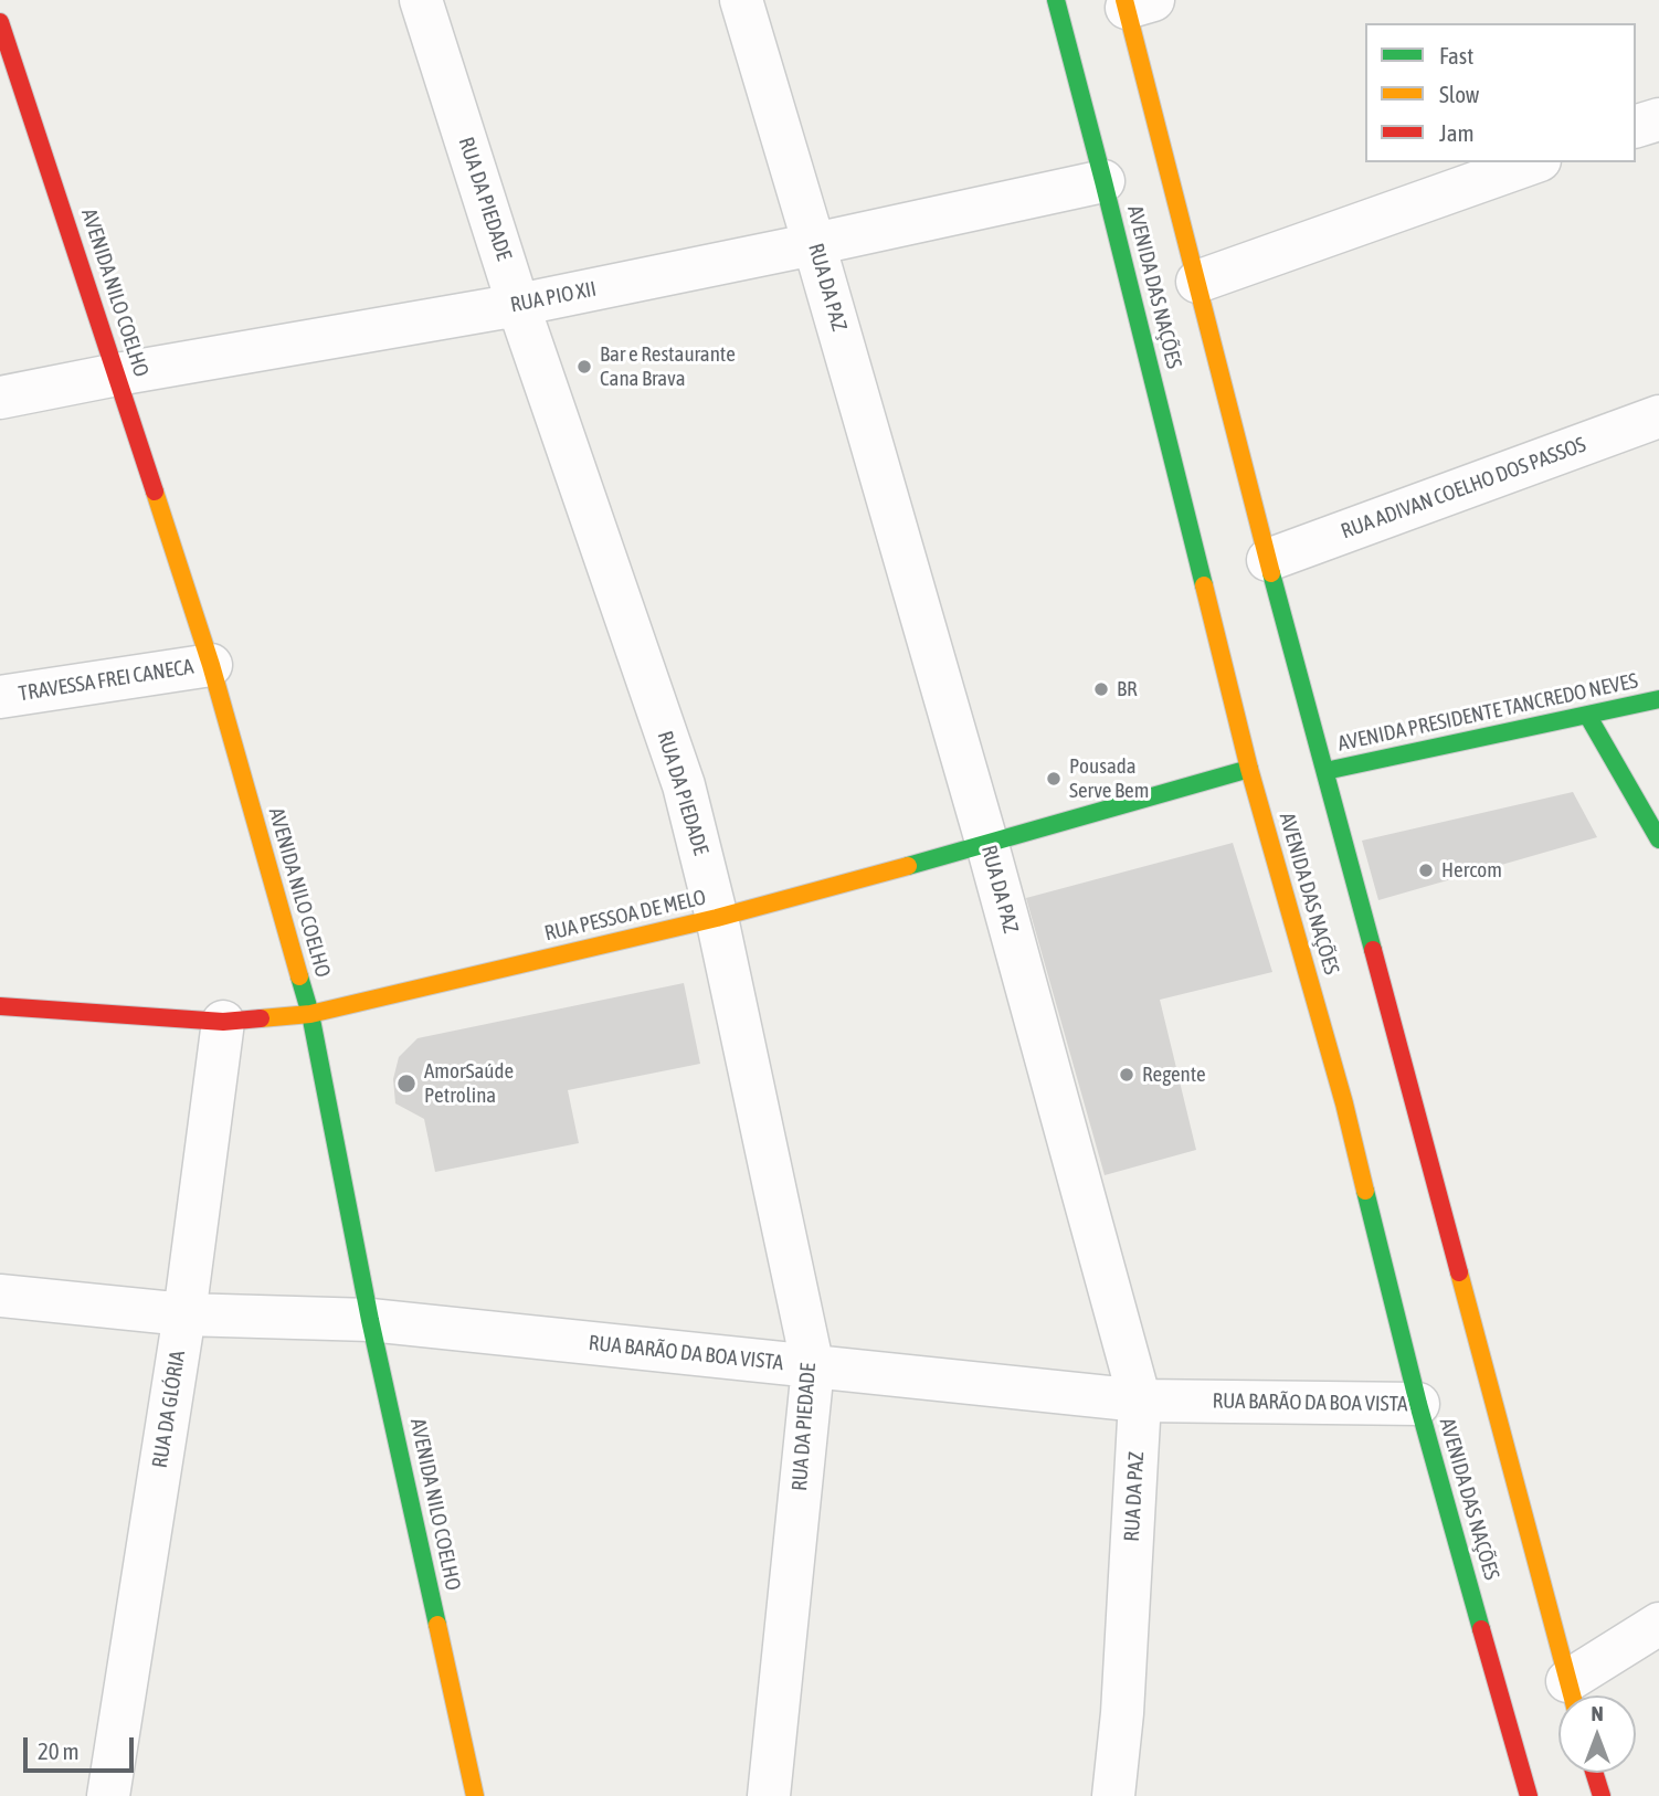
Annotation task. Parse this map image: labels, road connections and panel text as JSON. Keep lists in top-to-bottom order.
{
  "streets": {
    "main road": [
      "AVENIDA DAS NAÇÕES",
      "AVENIDA NILO COELHO",
      "AVENIDA PRESIDENTE TANCREDO NEVES",
      "RUA PESSOA DE MELO"
    ],
    "street": [
      "RUA DA PIEDADE",
      "RUA DA PAZ",
      "RUA PIO XII",
      "RUA ADIVAN COELHO DOS PASSOS",
      "TRAVESSA FREI CANECA",
      "RUA BARÃO DA BOA VISTA",
      "RUA DA GLÓRIA"
    ]
  },
  "crossings": [
    ["RUA DA PIEDADE", "RUA PIO XII"],
    ["RUA DA PIEDADE", "RUA PESSOA DE MELO"],
    ["RUA DA PIEDADE", "RUA BARÃO DA BOA VISTA"],
    ["RUA DA PAZ", "RUA PIO XII"],
    ["RUA DA PAZ", "RUA PESSOA DE MELO"],
    ["RUA DA PAZ", "RUA BARÃO DA BOA VISTA"],
    ["AVENIDA DAS NAÇÕES", "RUA PIO XII"],
    ["AVENIDA DAS NAÇÕES", "RUA ADIVAN COELHO DOS PASSOS"],
    ["AVENIDA DAS NAÇÕES", "AVENIDA PRESIDENTE TANCREDO NEVES"],
    ["AVENIDA DAS NAÇÕES", "RUA PESSOA DE MELO"],
    ["AVENIDA DAS NAÇÕES", "RUA BARÃO DA BOA VISTA"],
    ["AVENIDA NILO COELHO", "RUA PIO XII"],
    ["AVENIDA NILO COELHO", "TRAVESSA FREI CANECA"],
    ["AVENIDA NILO COELHO", "RUA PESSOA DE MELO"],
    ["AVENIDA NILO COELHO", "RUA BARÃO DA BOA VISTA"],
    ["RUA PESSOA DE MELO", "RUA DA GLÓRIA"],
    ["RUA BARÃO DA BOA VISTA", "RUA DA GLÓRIA"]
  ],
  "places": [
    "Bar e Restaurante Cana Brava",
    "BR",
    "Pousada Serve Bem",
    "Hercom",
    "Regente",
    "AmorSaúde Petrolina"
  ],
  "legend": ["Fast", "Slow", "Jam"],
  "scale_bar": "20 m",
  "north": "top"
}
